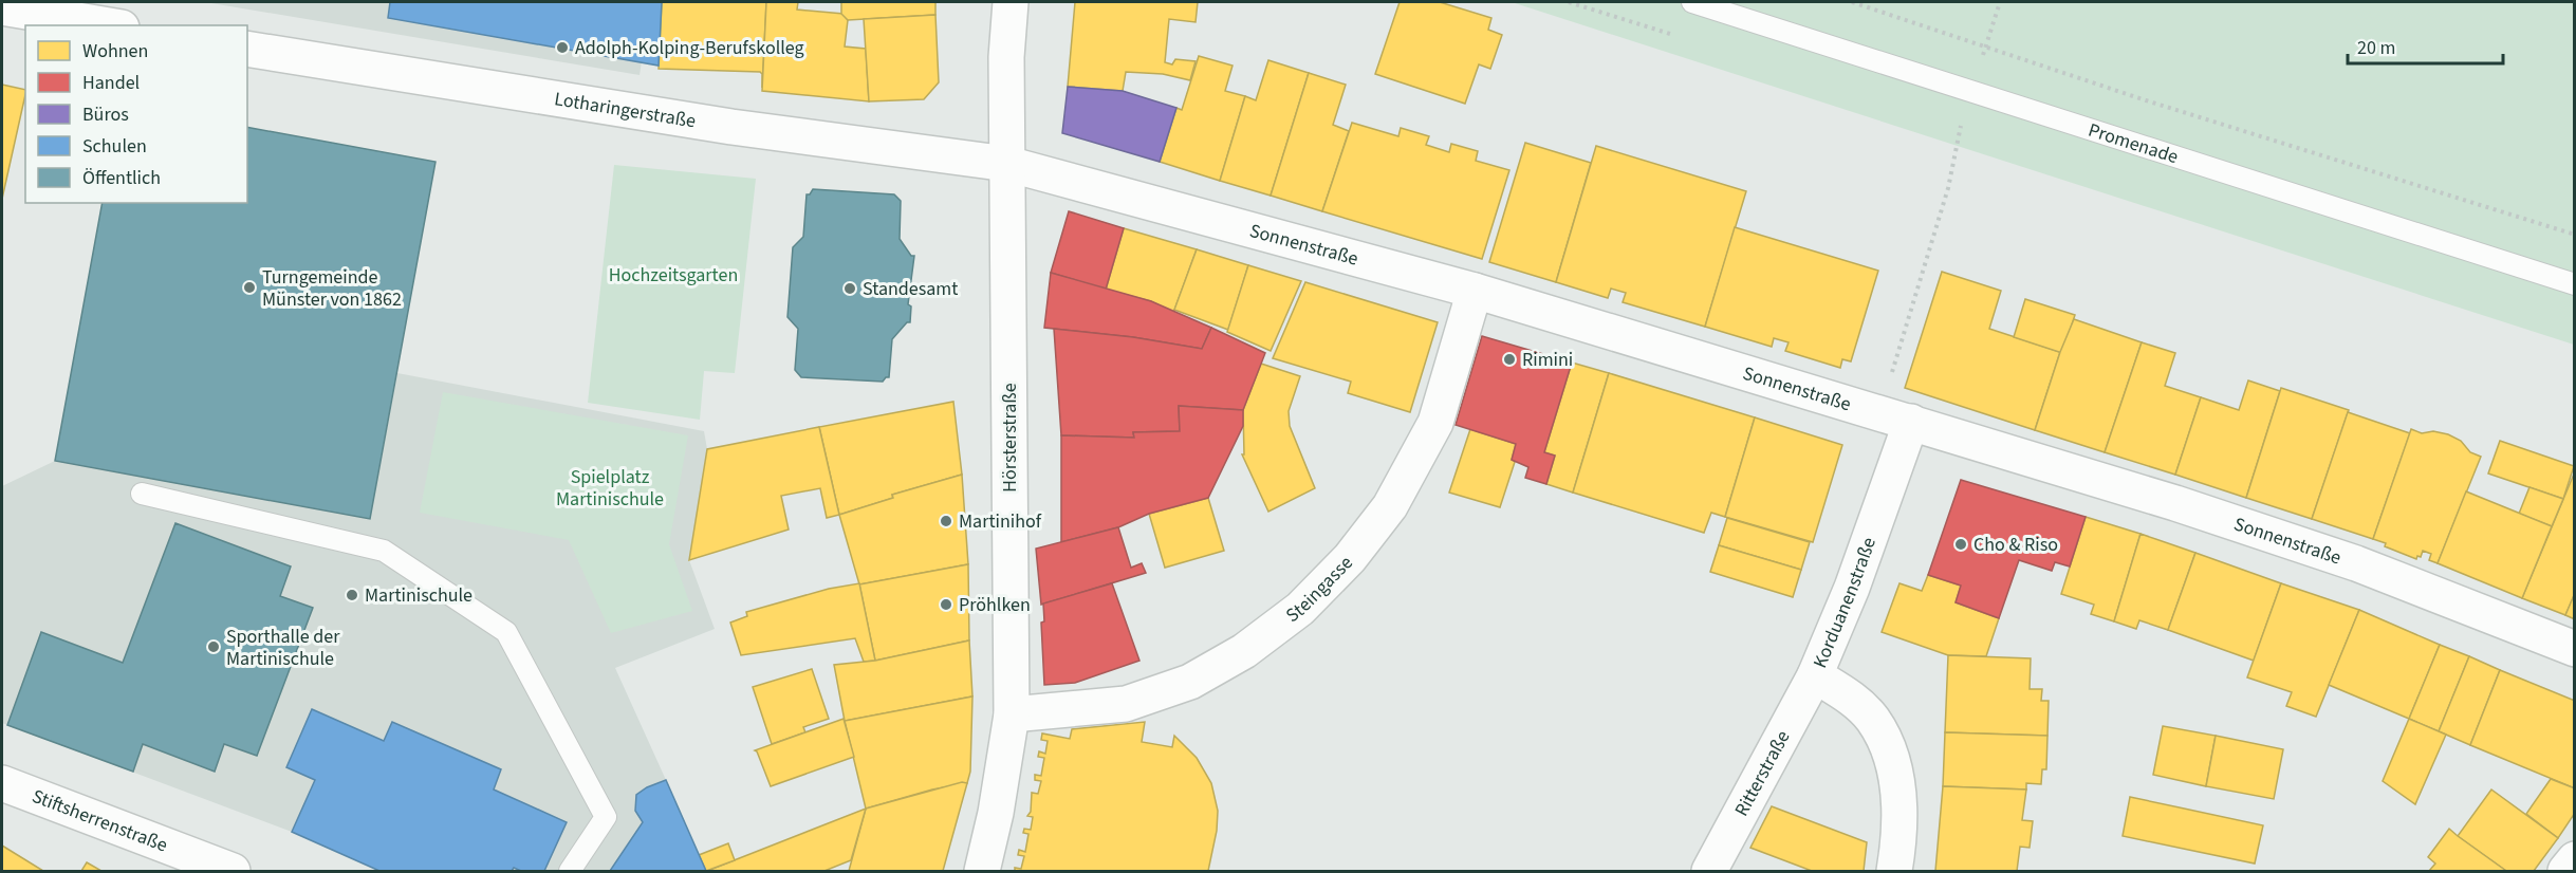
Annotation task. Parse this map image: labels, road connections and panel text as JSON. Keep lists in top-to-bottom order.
{
  "streets": {
    "street": [
      "Lotharingerstraße",
      "Sonnenstraße",
      "Hörsterstraße",
      "Steingasse",
      "Korduanenstraße",
      "Ritterstraße",
      "Stiftsherrenstraße"
    ],
    "lane": ["Promenade"]
  },
  "crossings": [
    ["Lotharingerstraße", "Sonnenstraße"],
    ["Lotharingerstraße", "Hörsterstraße"],
    ["Sonnenstraße", "Hörsterstraße"],
    ["Sonnenstraße", "Steingasse"],
    ["Sonnenstraße", "Korduanenstraße"],
    ["Hörsterstraße", "Steingasse"],
    ["Korduanenstraße", "Ritterstraße"]
  ],
  "parks": ["Hochzeitsgarten", "Spielplatz Martinischule"],
  "places": [
    "Adolph-Kolping-Berufskolleg",
    "Turngemeinde Münster von 1862",
    "Standesamt",
    "Rimini",
    "Martinihof",
    "Cho & Riso",
    "Martinischule",
    "Pröhlken",
    "Sporthalle der Martinischule"
  ],
  "legend": [
    "Wohnen",
    "Handel",
    "Büros",
    "Schulen",
    "Öffentlich"
  ],
  "scale_bar": "20 m"
}
